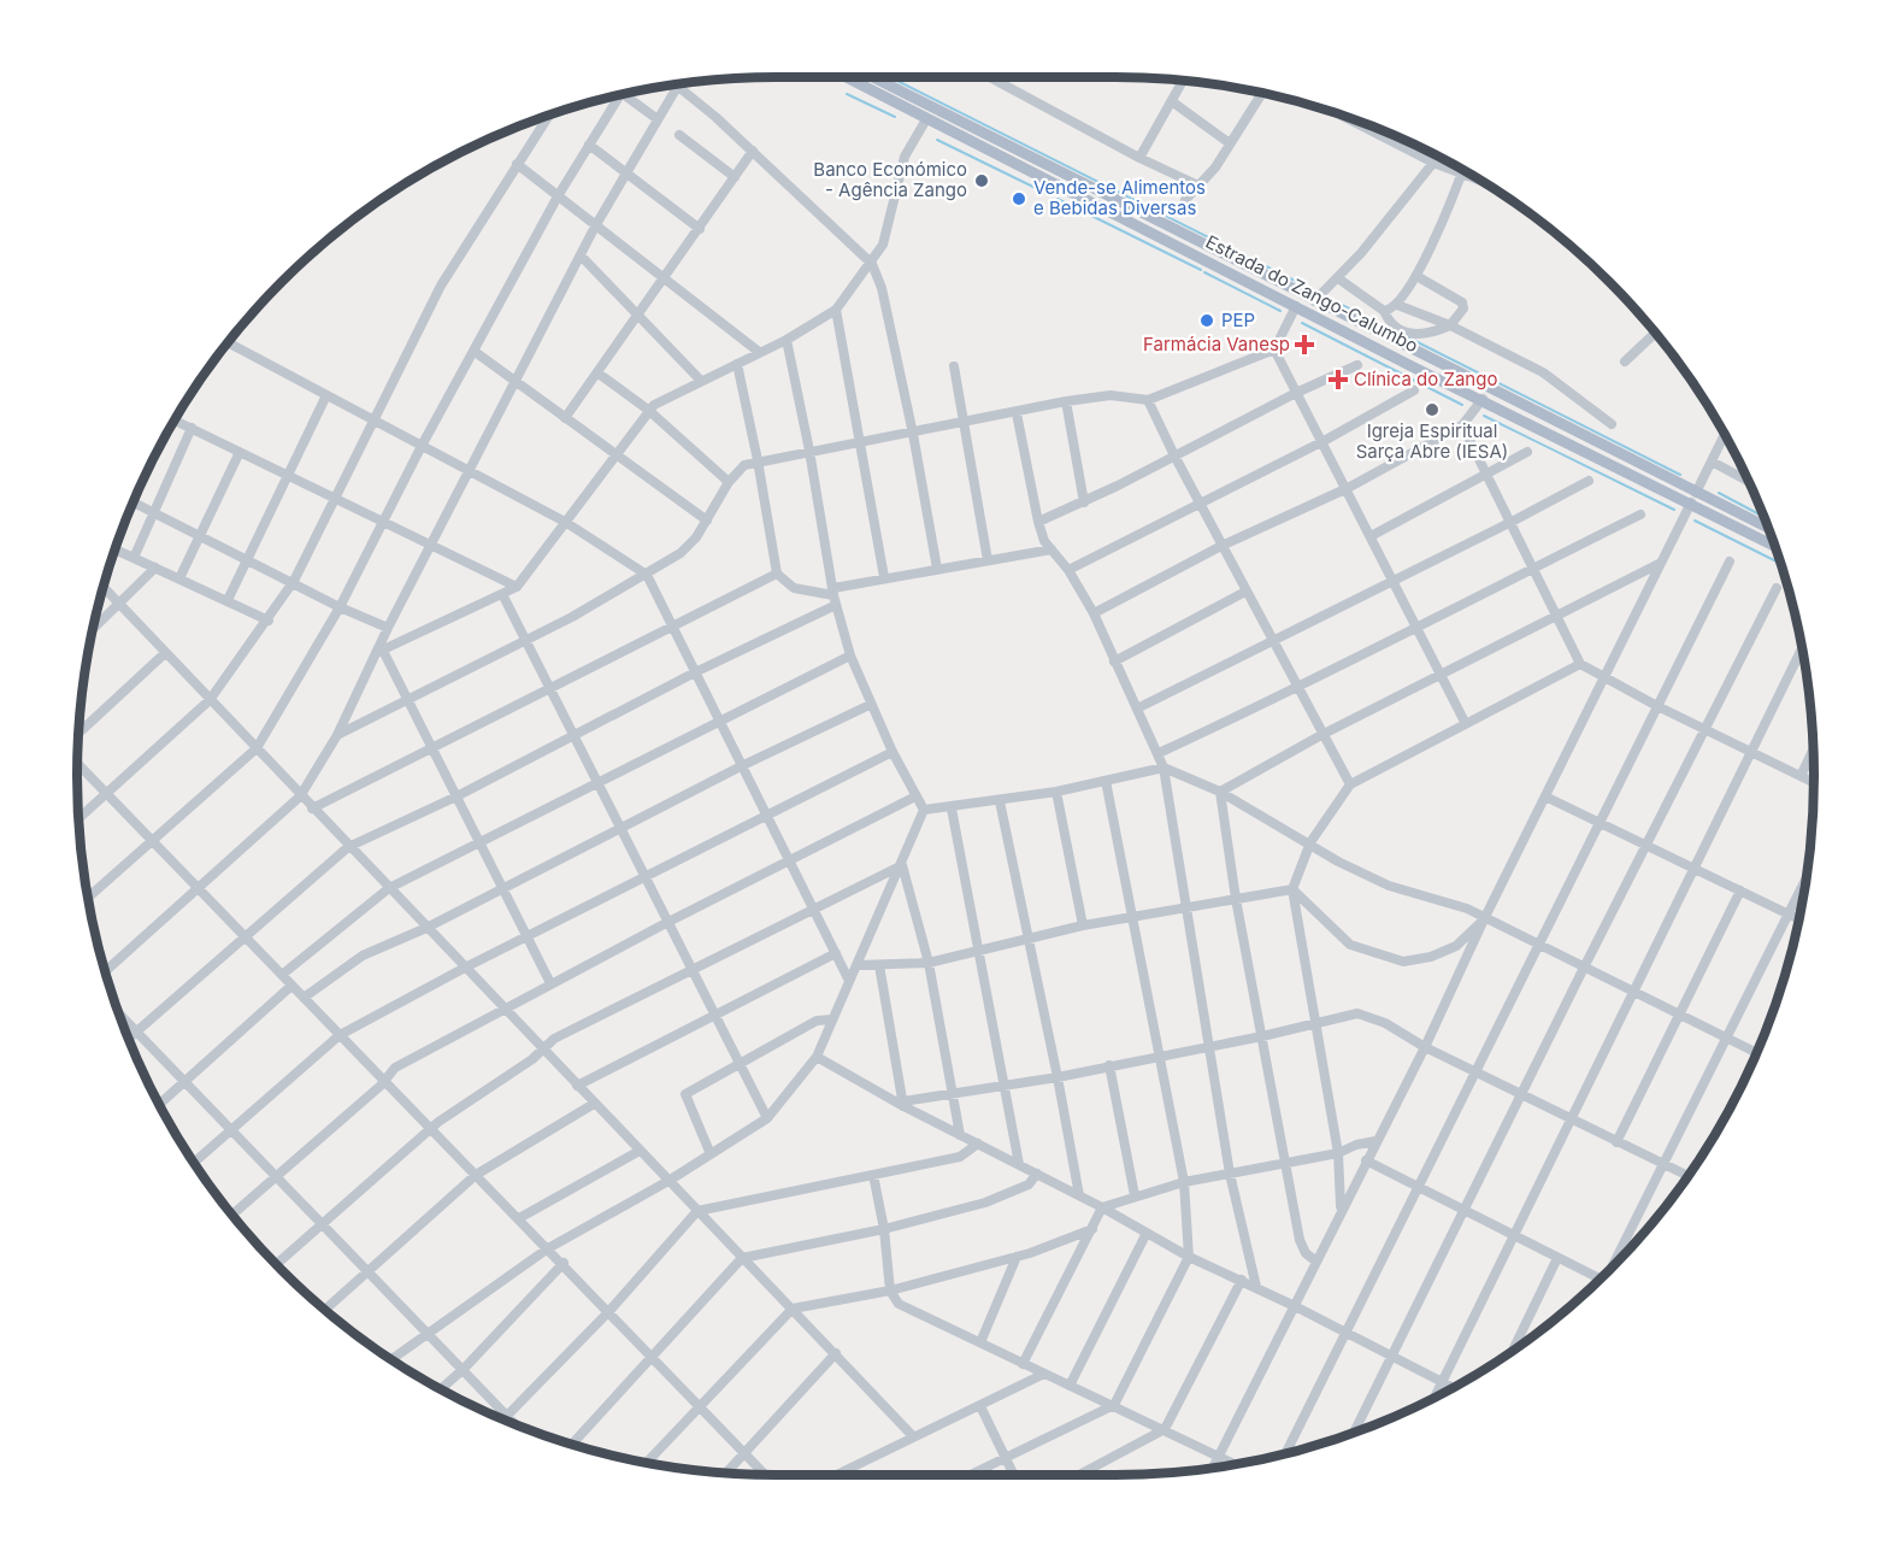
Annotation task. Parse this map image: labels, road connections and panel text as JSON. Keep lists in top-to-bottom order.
{
  "streets": {
    "main road": ["Estrada do Zango-Calumbo"]
  },
  "places": {
    "other": [
      "Banco Económico - Agência Zango",
      "Vende-se Alimentos e Bebidas Diversas",
      "PEP",
      "Igreja Espiritual Sarça Abre (IESA)"
    ],
    "health": ["Farmácia Vanesp", "Clínica do Zango"]
  }
}
